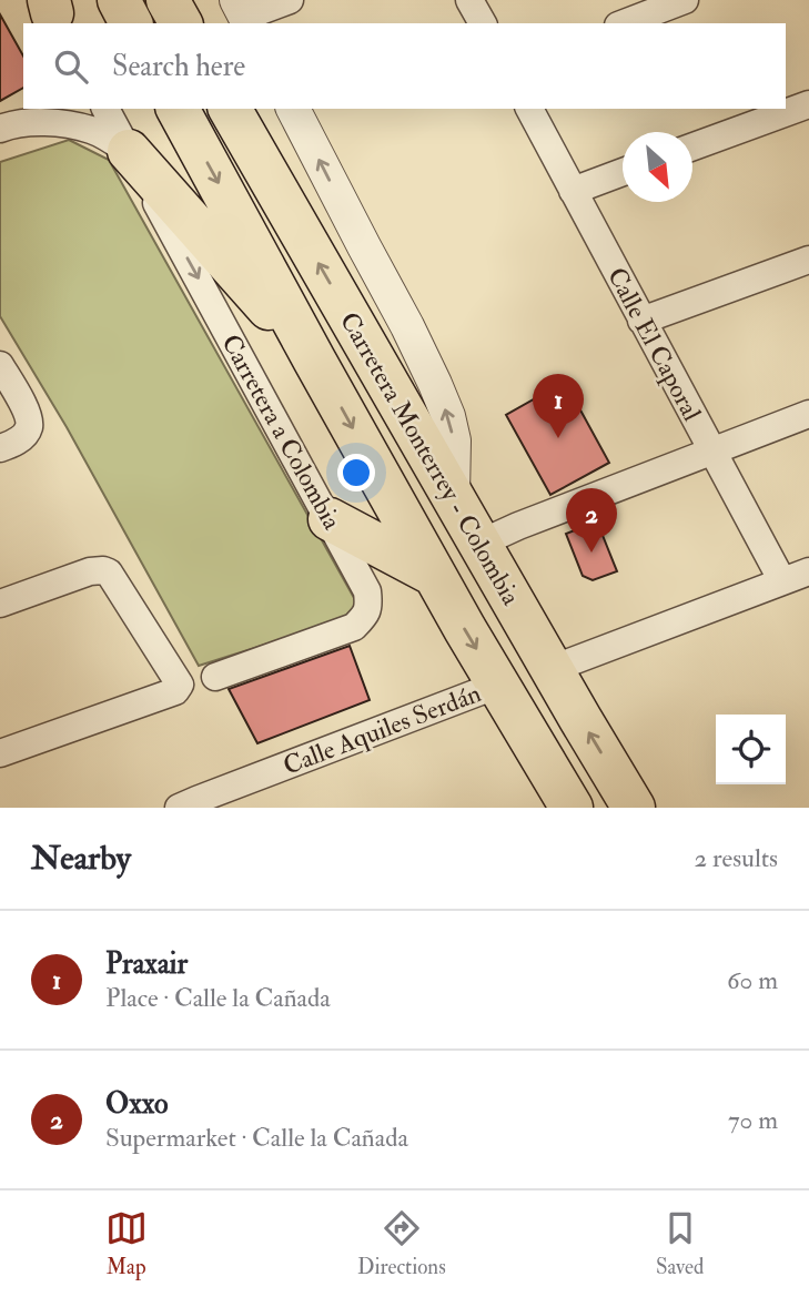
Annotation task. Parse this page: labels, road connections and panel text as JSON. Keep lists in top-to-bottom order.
{
  "streets": {
    "main road": ["Carretera Monterrey - Colombia"],
    "street": ["Calle El Caporal", "Carretera a Colombia", "Calle Aquiles Serdán"]
  },
  "crossings": [
    ["Carretera Monterrey - Colombia", "Calle Aquiles Serdán"]
  ],
  "north": "bottom right",
  "page": {
    "search": "Search here",
    "pins": ["1", "2"],
    "heading": ["Nearby", "2 results"],
    "list": [
      {
        "mark": "1",
        "name": "Praxair",
        "note": "Place · Calle la Cañada",
        "value": "60 m"
      },
      {
        "mark": "2",
        "name": "Oxxo",
        "note": "Supermarket · Calle la Cañada",
        "value": "70 m"
      }
    ],
    "nav": ["Map", "Directions", "Saved"]
  }
}
